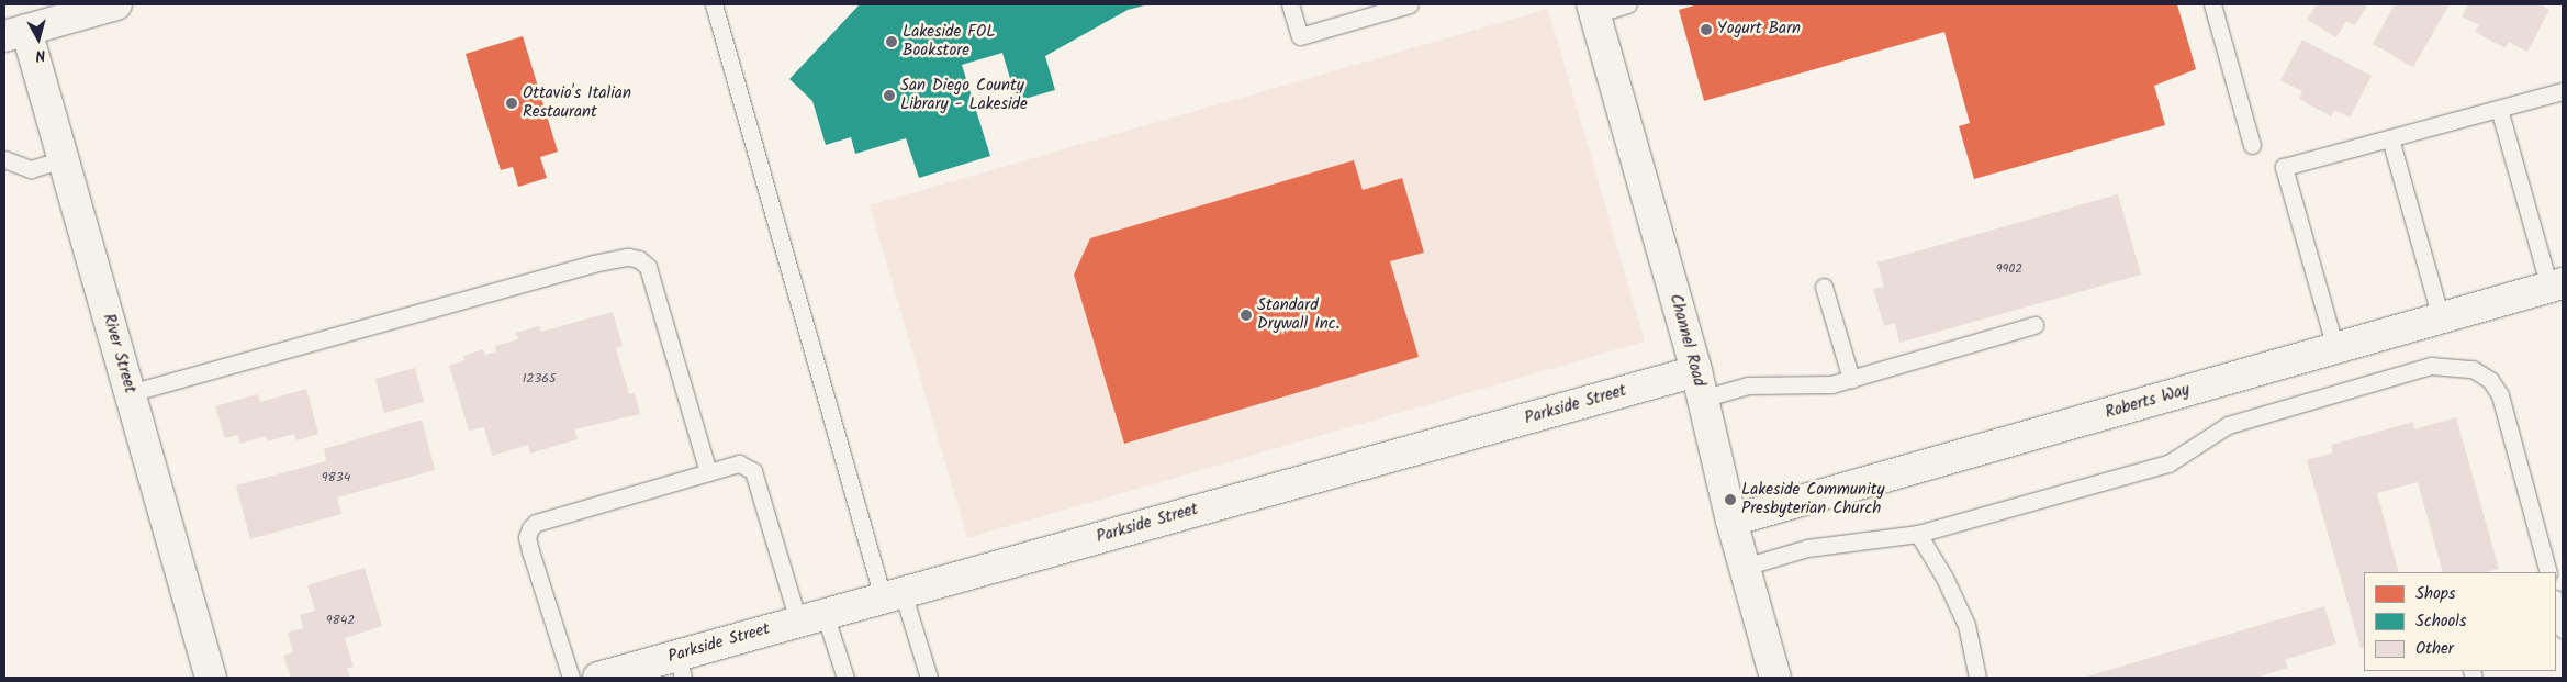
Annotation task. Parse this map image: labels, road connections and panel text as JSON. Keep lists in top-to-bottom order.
{
  "streets": {
    "street": [
      "Channel Road",
      "River Street",
      "Roberts Way",
      "Parkside Street"
    ]
  },
  "crossings": [
    ["Channel Road", "Roberts Way"],
    ["Channel Road", "Parkside Street"]
  ],
  "places": [
    "Yogurt Barn",
    "Lakeside FOL Bookstore",
    "San Diego County Library - Lakeside",
    "Ottavio's Italian Restaurant",
    "Standard Drywall Inc.",
    "Lakeside Community Presbyterian Church"
  ],
  "house_numbers": [
    "9902",
    "12365",
    "9834",
    "9842"
  ],
  "legend": ["Shops", "Schools", "Other"],
  "north": "bottom"
}
